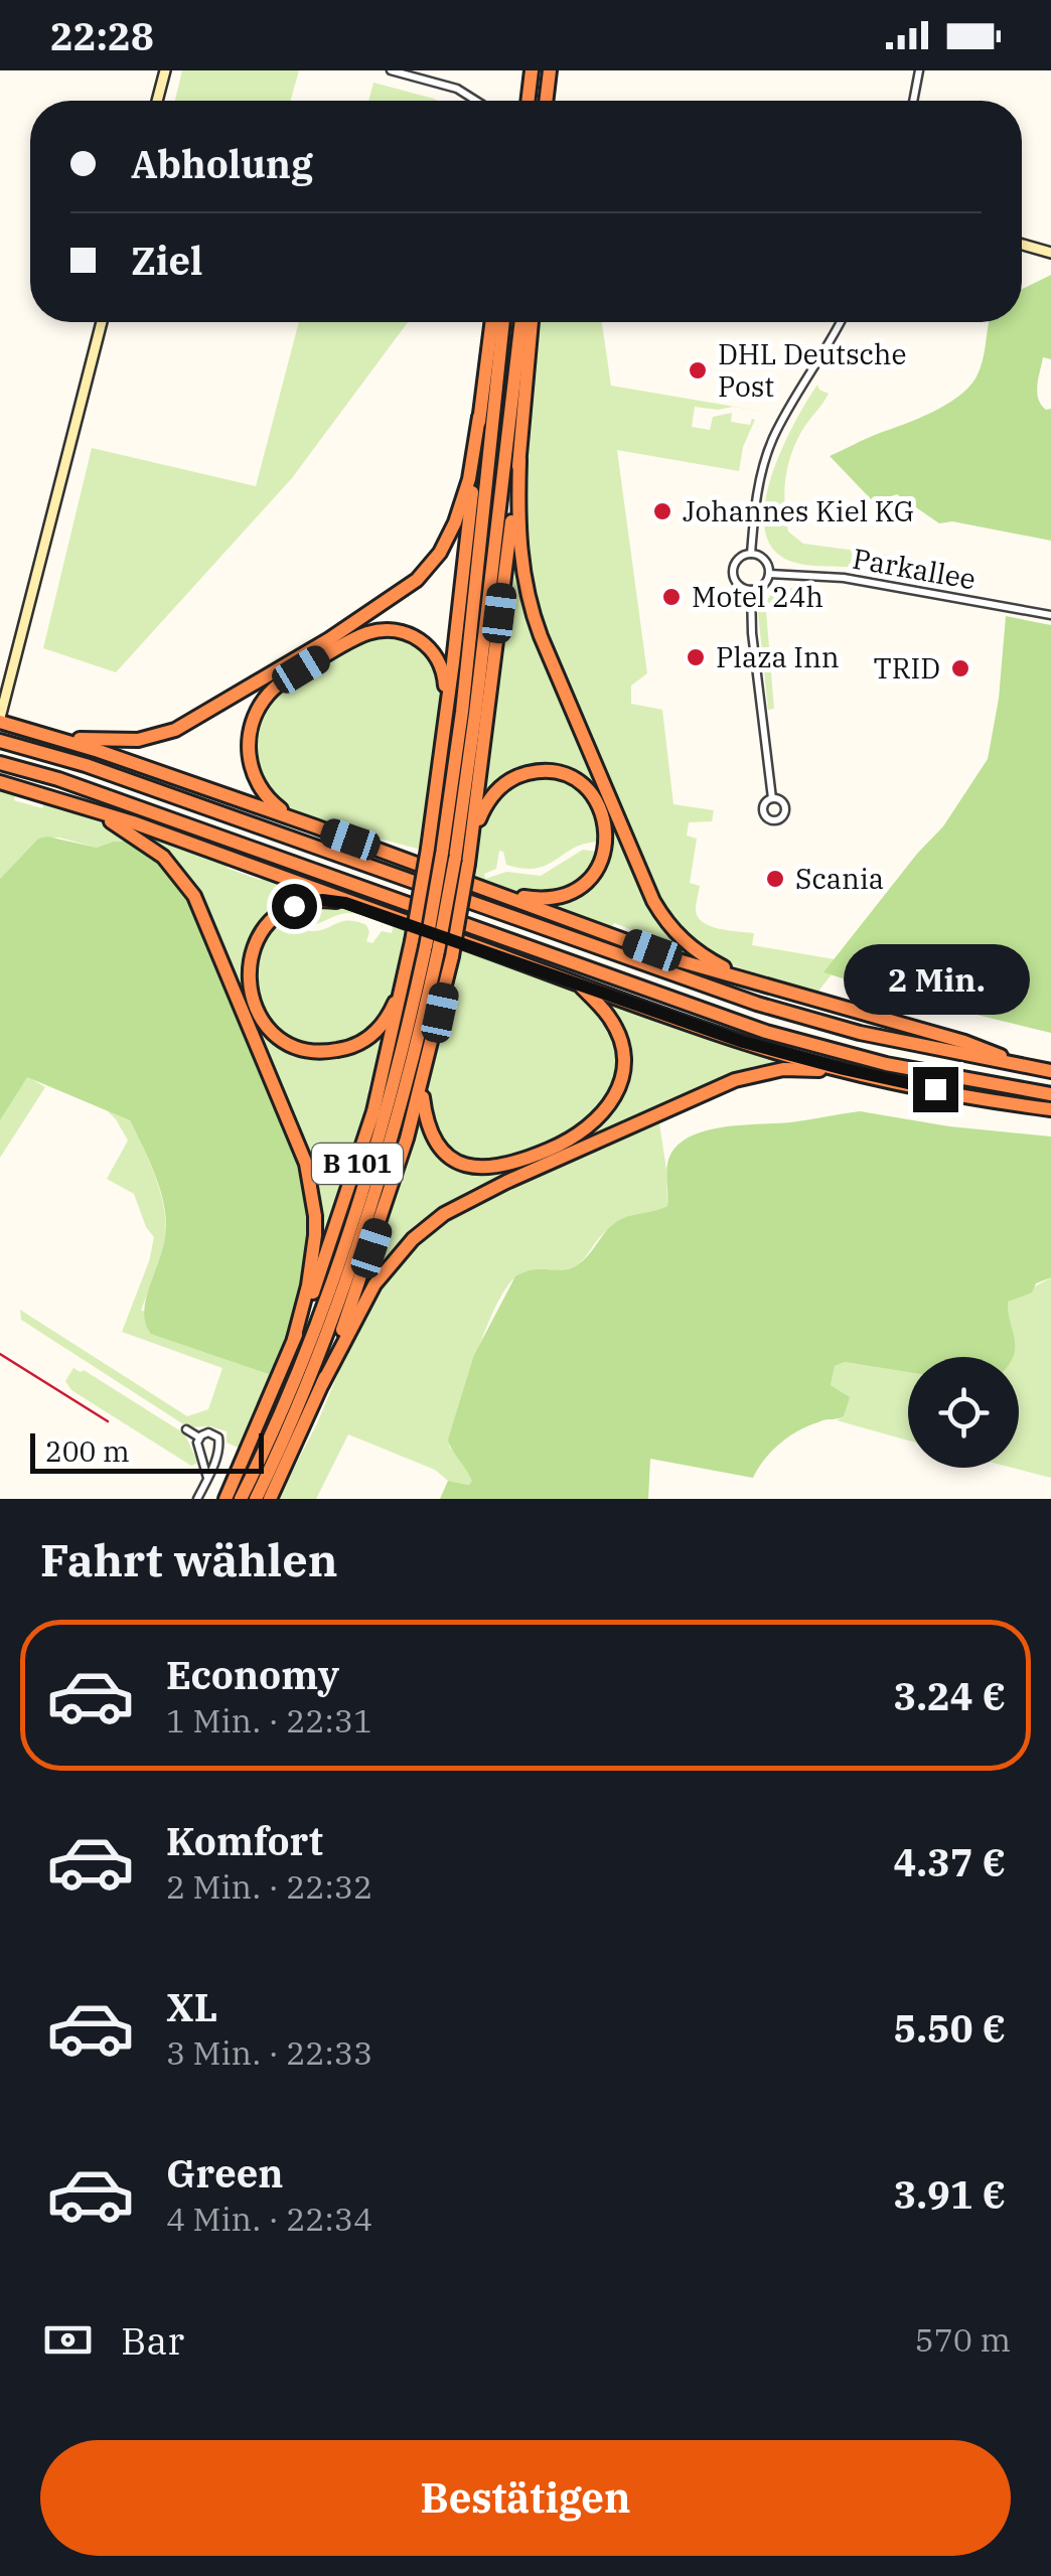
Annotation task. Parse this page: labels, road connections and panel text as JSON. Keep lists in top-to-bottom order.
{
  "streets": {
    "highway": ["B 101"],
    "street": ["Parkallee"]
  },
  "places": [
    "DHL Deutsche Post",
    "Johannes Kiel KG",
    "Motel 24h",
    "Plaza Inn",
    "TRID",
    "Scania"
  ],
  "scale_bar": "200 m",
  "page": {
    "status": "22:28",
    "banner": ["Abholung", "Ziel"],
    "bubble": "2 Min.",
    "scale": "200 m",
    "heading": "Fahrt wählen",
    "list": [
      {
        "name": "Economy",
        "note": "1 Min. · 22:31",
        "value": "3.24 €"
      },
      {
        "name": "Komfort",
        "note": "2 Min. · 22:32",
        "value": "4.37 €"
      },
      {
        "name": "XL",
        "note": "3 Min. · 22:33",
        "value": "5.50 €"
      },
      {
        "name": "Green",
        "note": "4 Min. · 22:34",
        "value": "3.91 €"
      }
    ],
    "pay": ["Bar", "570 m"],
    "buttons": "Bestätigen"
  }
}
